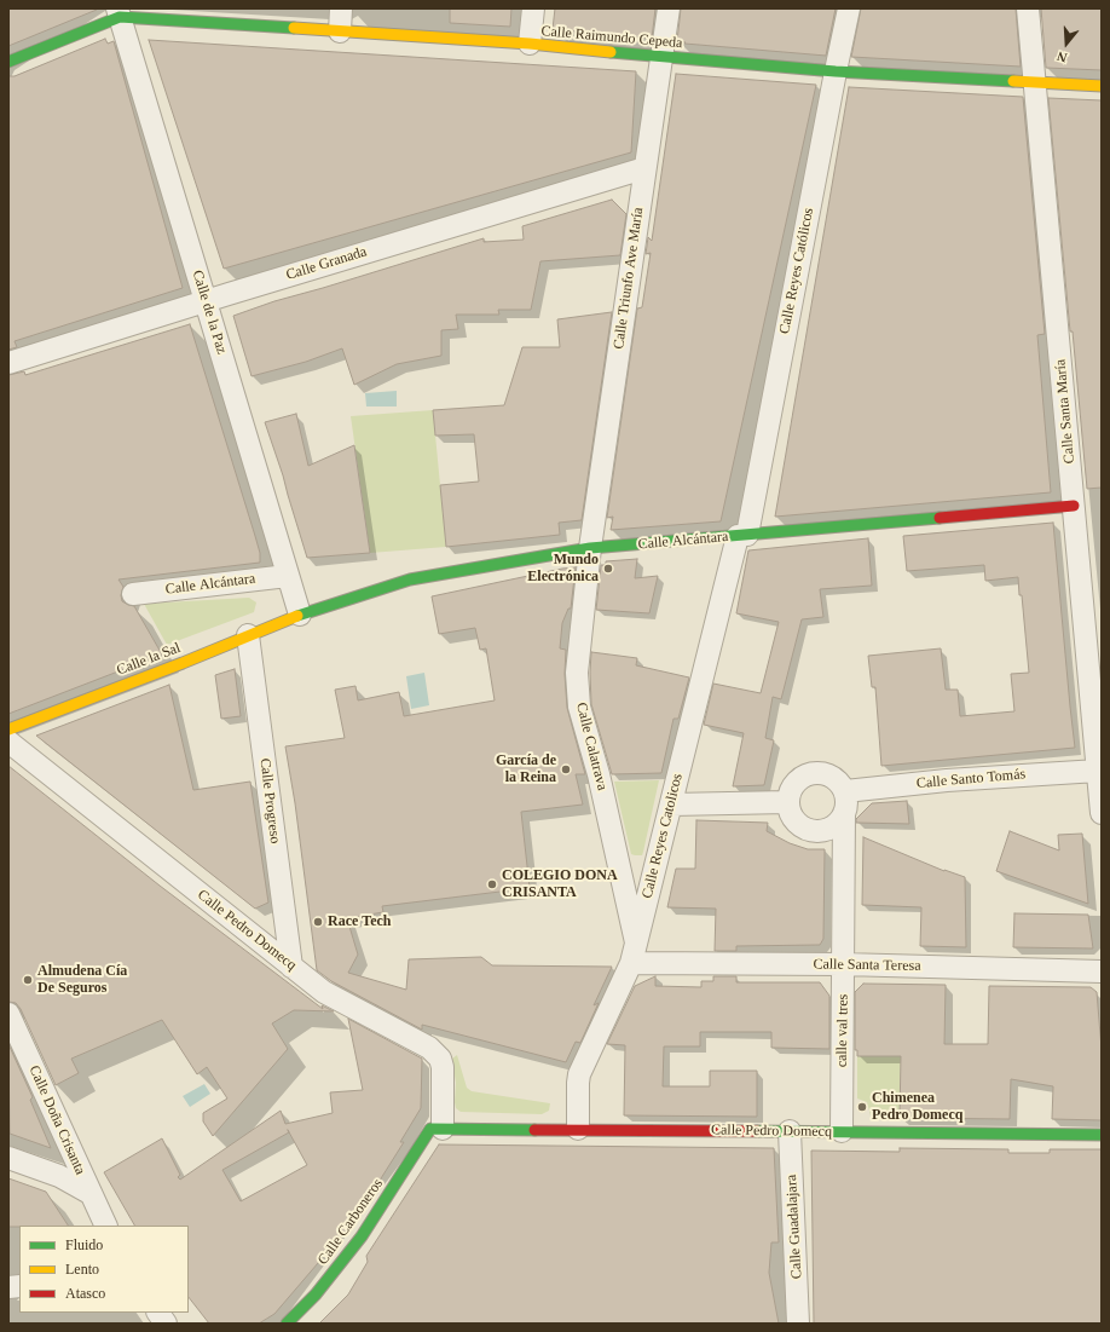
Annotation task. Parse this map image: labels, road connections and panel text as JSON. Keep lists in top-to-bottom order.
{
  "streets": {
    "street": [
      "Calle Raimundo Cepeda",
      "Calle Granada",
      "Calle Reyes Católicos",
      "Calle Triunfo Ave María",
      "Calle de la Paz",
      "Calle Santa María",
      "Calle Alcántara",
      "Calle la Sal",
      "Calle Calatrava",
      "Calle Santo Tomás",
      "Calle Progreso",
      "Calle Reyes Catolicos",
      "Calle Pedro Domecq",
      "Calle Santa Teresa",
      "calle val tres",
      "Calle Doña Crisanta",
      "Calle Carboneros",
      "Calle Guadalajara"
    ]
  },
  "crossings": [
    ["Calle Raimundo Cepeda", "Calle Reyes Católicos"],
    ["Calle Raimundo Cepeda", "Calle Triunfo Ave María"],
    ["Calle Raimundo Cepeda", "Calle de la Paz"],
    ["Calle Raimundo Cepeda", "Calle Santa María"],
    ["Calle Granada", "Calle Triunfo Ave María"],
    ["Calle Granada", "Calle de la Paz"],
    ["Calle Reyes Católicos", "Calle Alcántara"],
    ["Calle Reyes Católicos", "Calle Reyes Catolicos"],
    ["Calle Triunfo Ave María", "Calle Alcántara"],
    ["Calle Triunfo Ave María", "Calle Calatrava"],
    ["Calle de la Paz", "Calle Alcántara"],
    ["Calle de la Paz", "Calle la Sal"],
    ["Calle Santa María", "Calle Alcántara"],
    ["Calle Santa María", "Calle Santo Tomás"],
    ["Calle Alcántara", "Calle la Sal"],
    ["Calle Alcántara", "Calle Calatrava"],
    ["Calle Alcántara", "Calle Reyes Catolicos"],
    ["Calle la Sal", "Calle Progreso"],
    ["Calle Calatrava", "Calle Reyes Catolicos"],
    ["Calle Calatrava", "Calle Santa Teresa"],
    ["Calle Santo Tomás", "calle val tres"],
    ["Calle Progreso", "Calle Pedro Domecq"],
    ["Calle Reyes Catolicos", "Calle Pedro Domecq"],
    ["Calle Reyes Catolicos", "Calle Santa Teresa"],
    ["Calle Pedro Domecq", "calle val tres"],
    ["Calle Pedro Domecq", "Calle Carboneros"],
    ["Calle Pedro Domecq", "Calle Guadalajara"],
    ["Calle Santa Teresa", "calle val tres"]
  ],
  "places": [
    "Mundo Electrónica",
    "García de la Reina",
    "COLEGIO DONA CRISANTA",
    "Race Tech",
    "Almudena Cía De Seguros",
    "Chimenea Pedro Domecq"
  ],
  "legend": ["Fluido", "Lento", "Atasco"],
  "north": "bottom"
}
